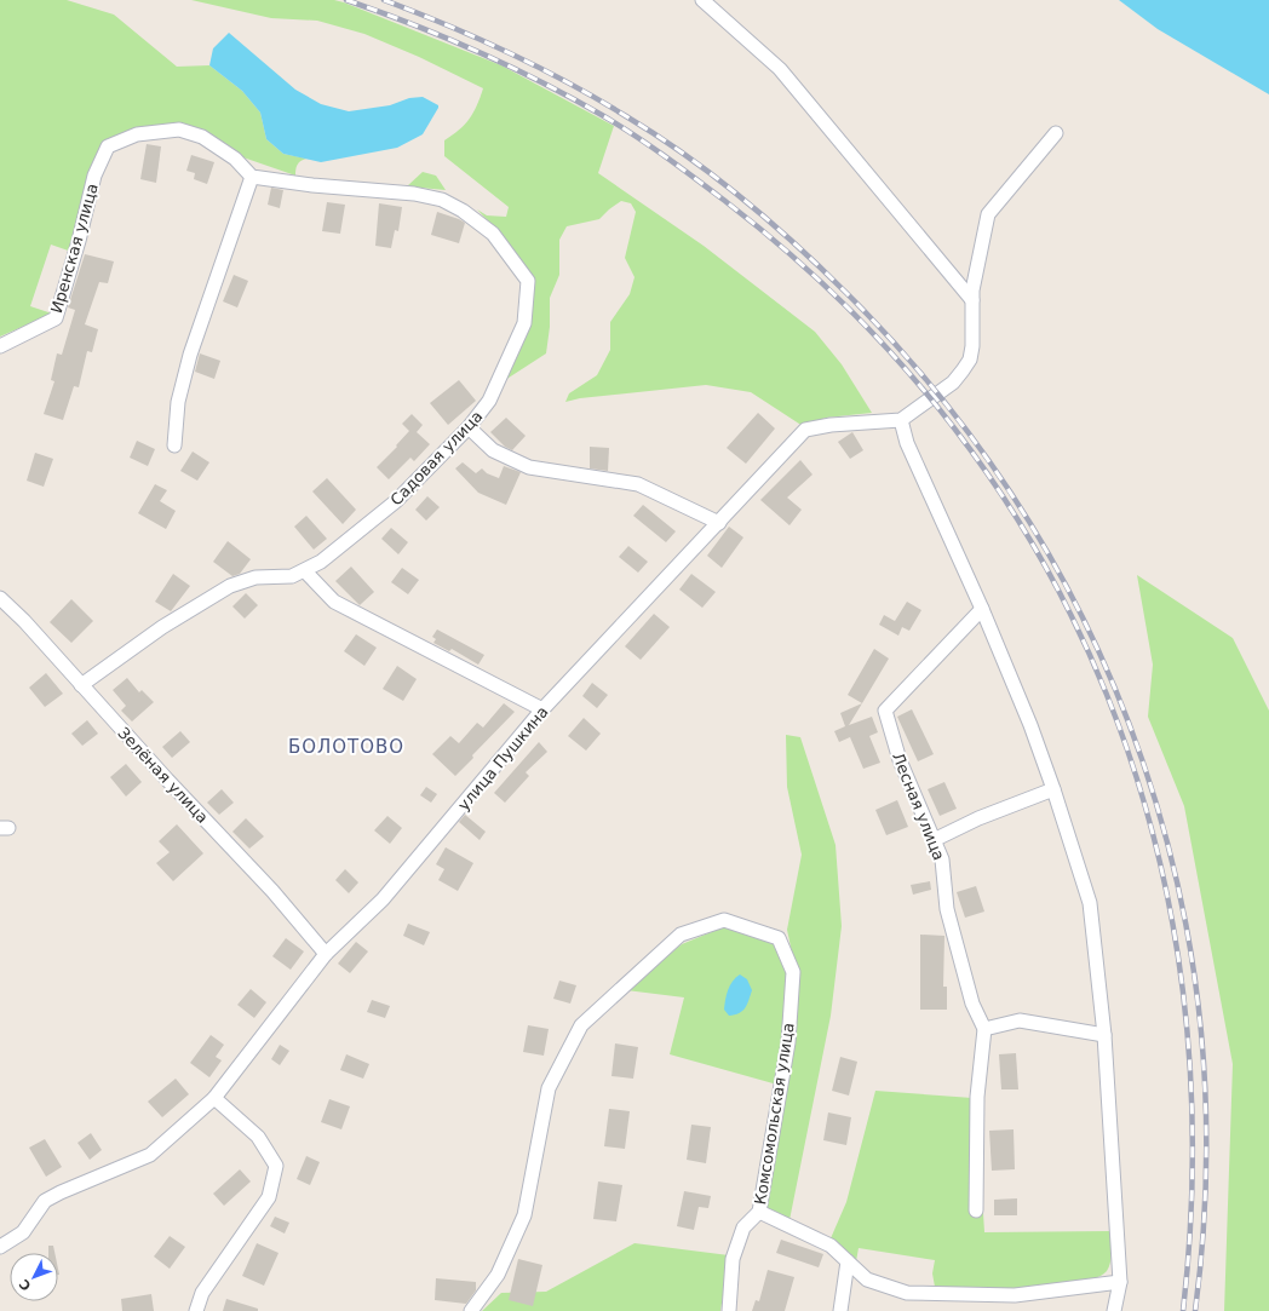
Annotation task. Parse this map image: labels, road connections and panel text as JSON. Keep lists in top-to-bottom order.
{
  "streets": {
    "street": [
      "Иренская улица",
      "Садовая улица",
      "улица Пушкина",
      "Зелёная улица",
      "Лесная улица",
      "Комсомольская улица"
    ]
  },
  "crossings": [
    ["Иренская улица", "Садовая улица"],
    ["Садовая улица", "Зелёная улица"],
    ["улица Пушкина", "Зелёная улица"]
  ],
  "districts": ["БОЛОТОВО"],
  "north": "bottom left"
}
